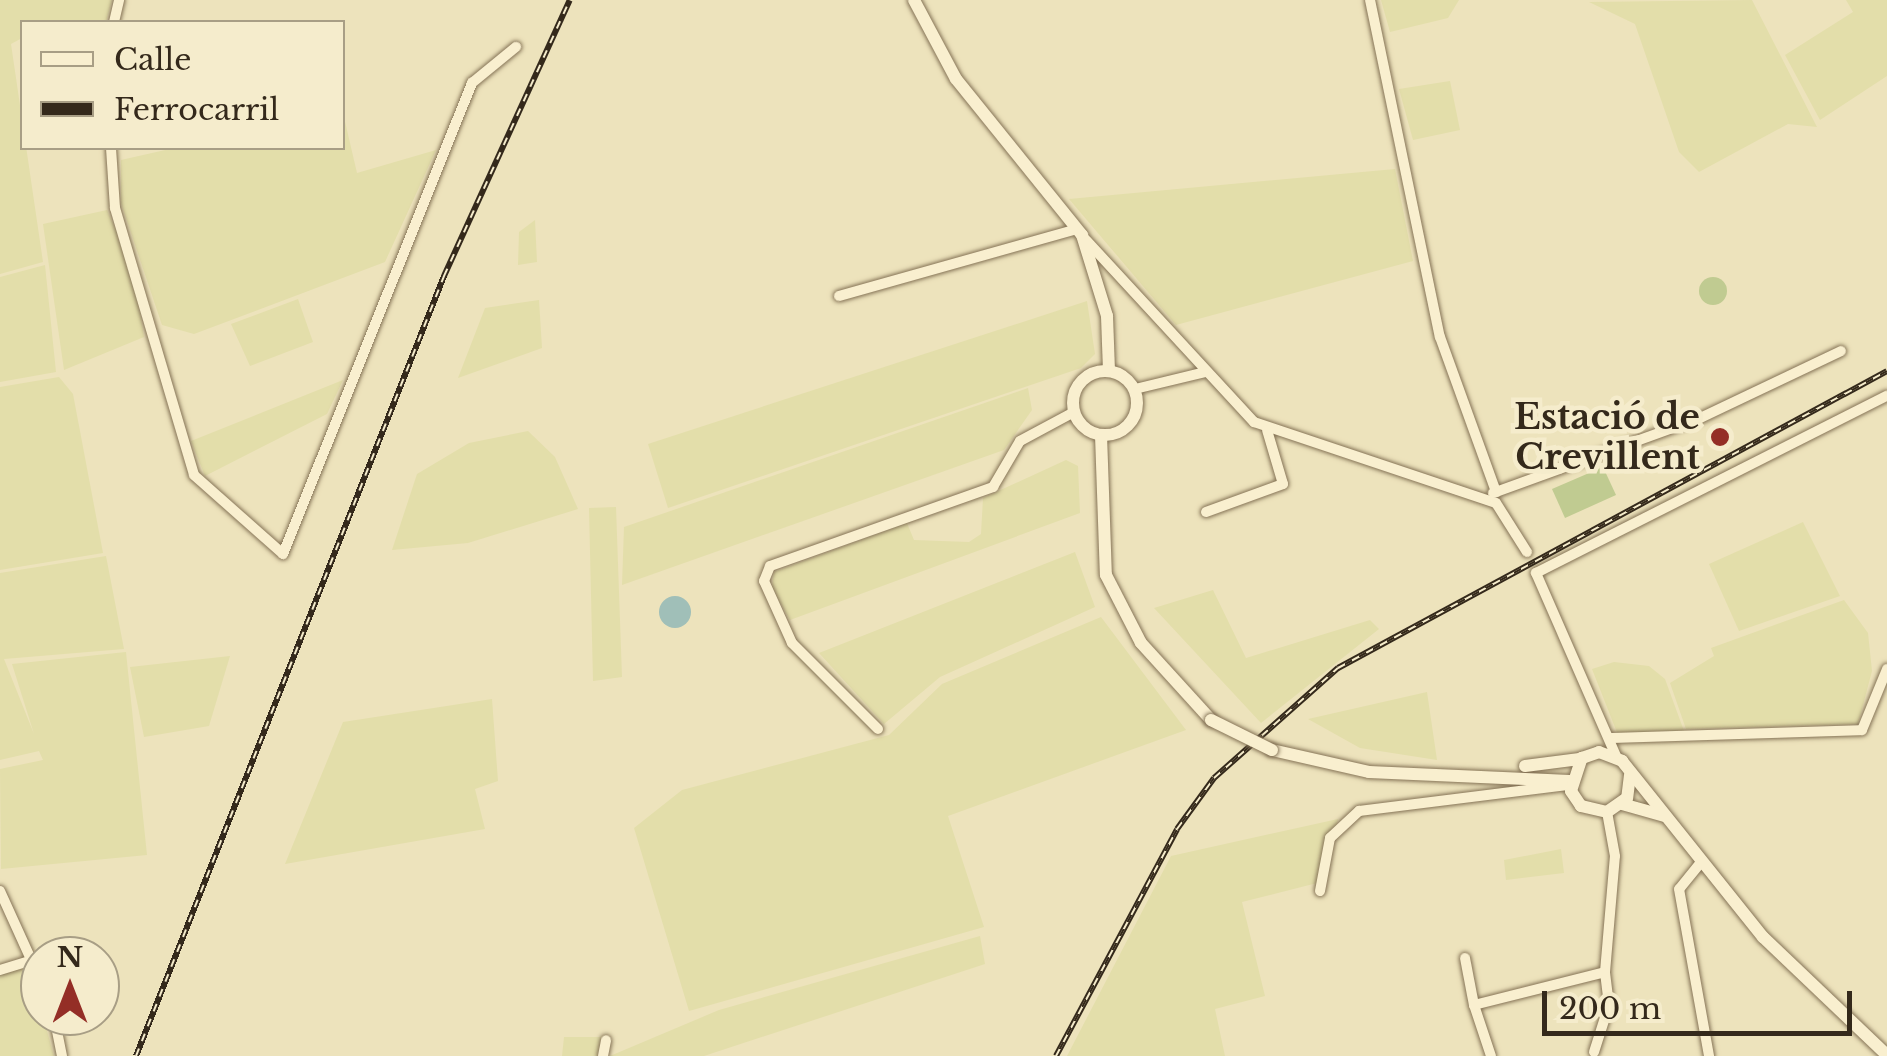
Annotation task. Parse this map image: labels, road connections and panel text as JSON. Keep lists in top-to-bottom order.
{
  "places": ["Estació de Crevillent"],
  "legend": ["Calle", "Ferrocarril"],
  "scale_bar": "200 m",
  "north": "top"
}
